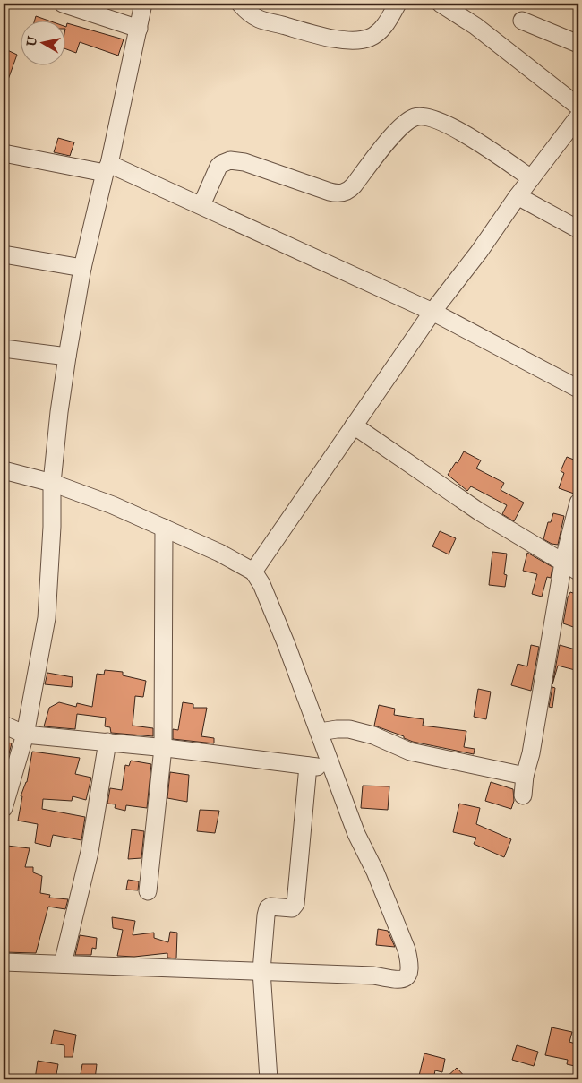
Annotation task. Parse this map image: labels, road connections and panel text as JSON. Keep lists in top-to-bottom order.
{
  "north": "left"
}
